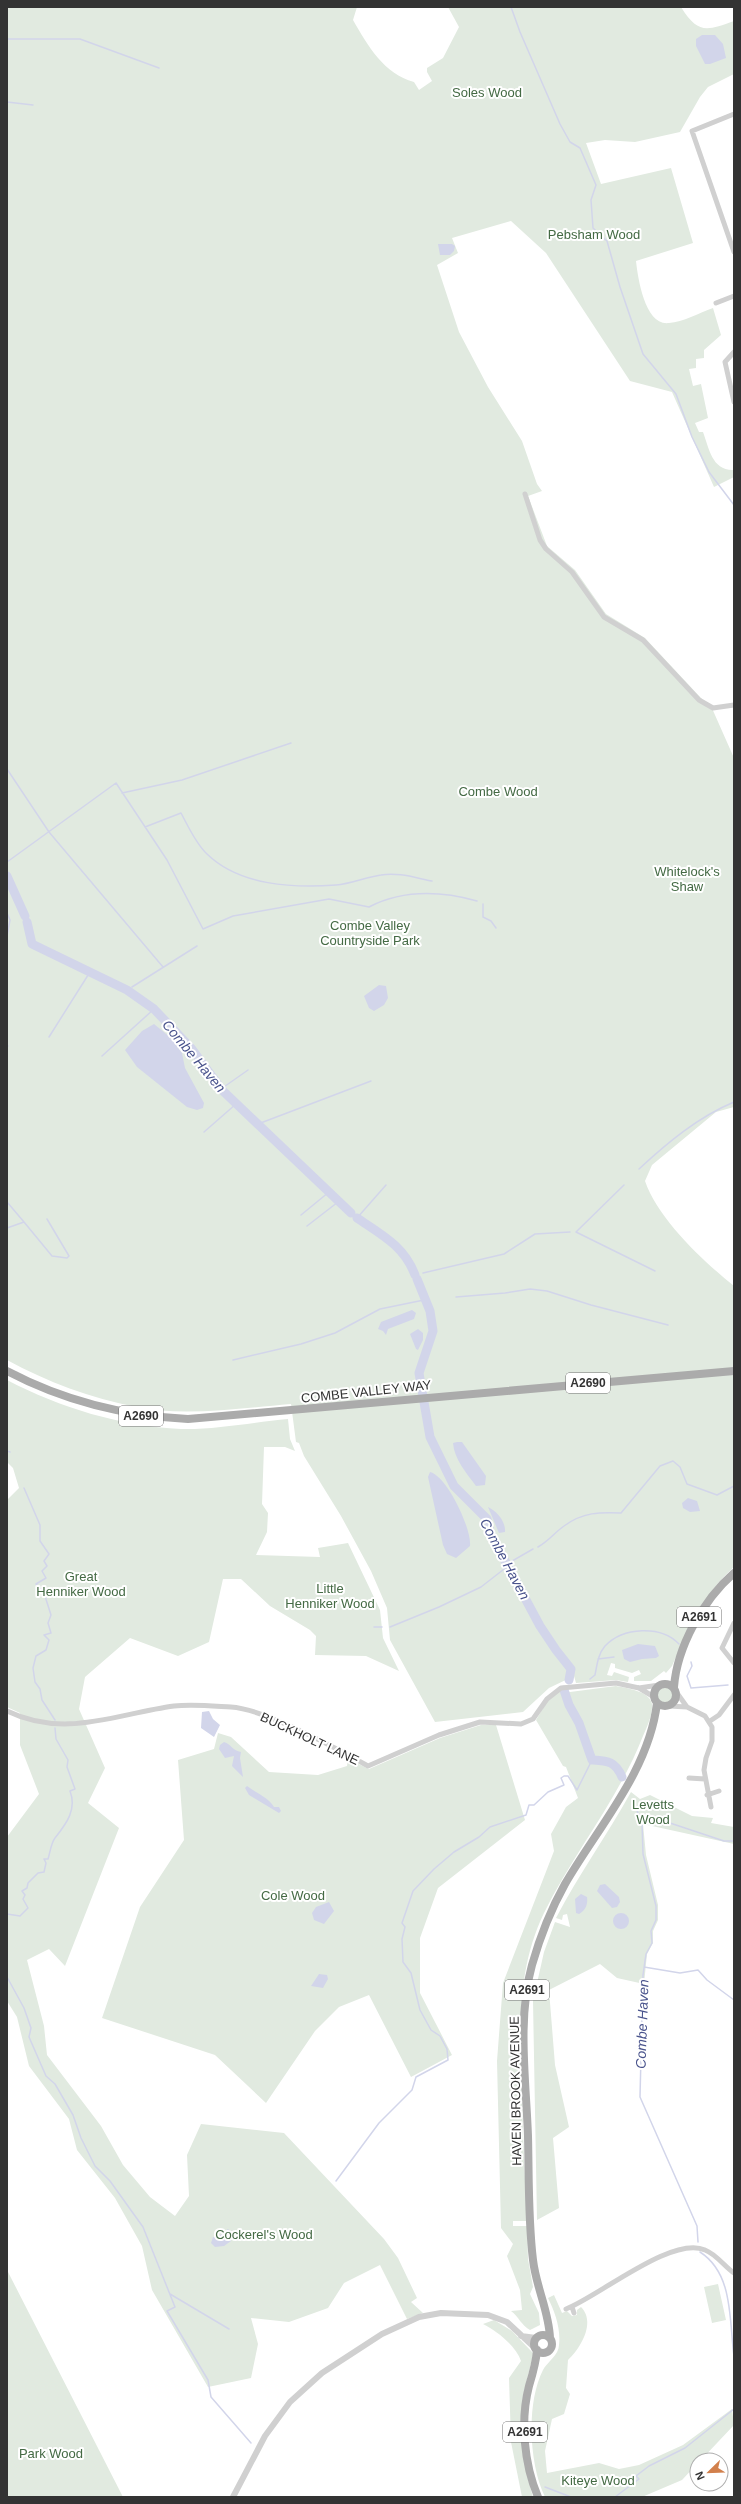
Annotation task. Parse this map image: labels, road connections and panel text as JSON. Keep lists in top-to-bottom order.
{
  "streets": {
    "main road": [
      "A2690",
      "COMBE VALLEY WAY",
      "A2691",
      "HAVEN BROOK AVENUE"
    ],
    "street": ["BUCKHOLT LANE"]
  },
  "crossings": [
    ["A2691", "BUCKHOLT LANE"],
    ["A2691", "HAVEN BROOK AVENUE"],
    ["BUCKHOLT LANE", "HAVEN BROOK AVENUE"]
  ],
  "water": ["Combe Haven"],
  "parks": [
    "Soles Wood",
    "Pebsham Wood",
    "Combe Wood",
    "Whitelock's Shaw",
    "Combe Valley Countryside Park",
    "Great Henniker Wood",
    "Little Henniker Wood",
    "Levetts Wood",
    "Cole Wood",
    "Cockerel's Wood",
    "Park Wood",
    "Kiteye Wood"
  ],
  "north": "bottom left"
}
